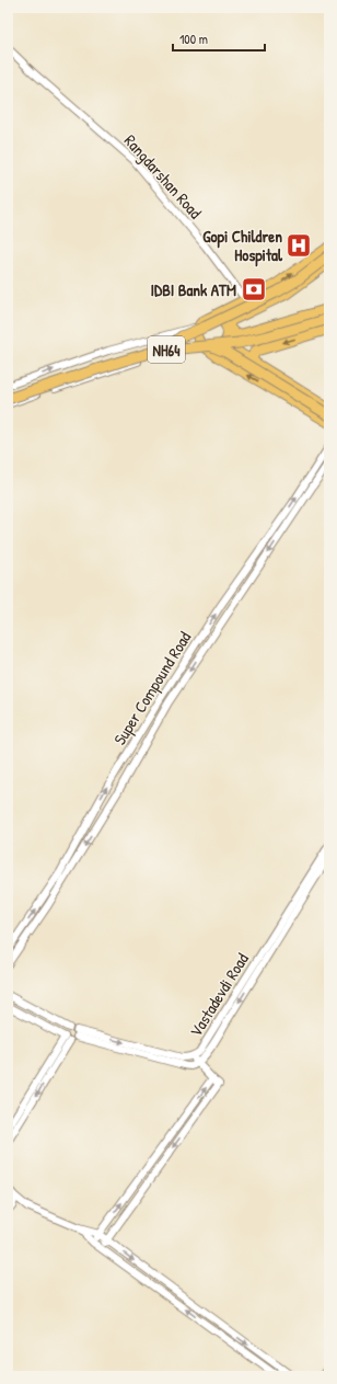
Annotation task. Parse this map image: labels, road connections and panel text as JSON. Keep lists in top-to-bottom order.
{
  "streets": {
    "highway": ["NH64"],
    "street": ["Rangdarshan Road", "Super Compound Road", "Vastadevdi Road"]
  },
  "places": {
    "hospital": ["Gopi Children Hospital"],
    "bank": ["IDBI Bank ATM"]
  },
  "scale_bar": "100 m"
}
